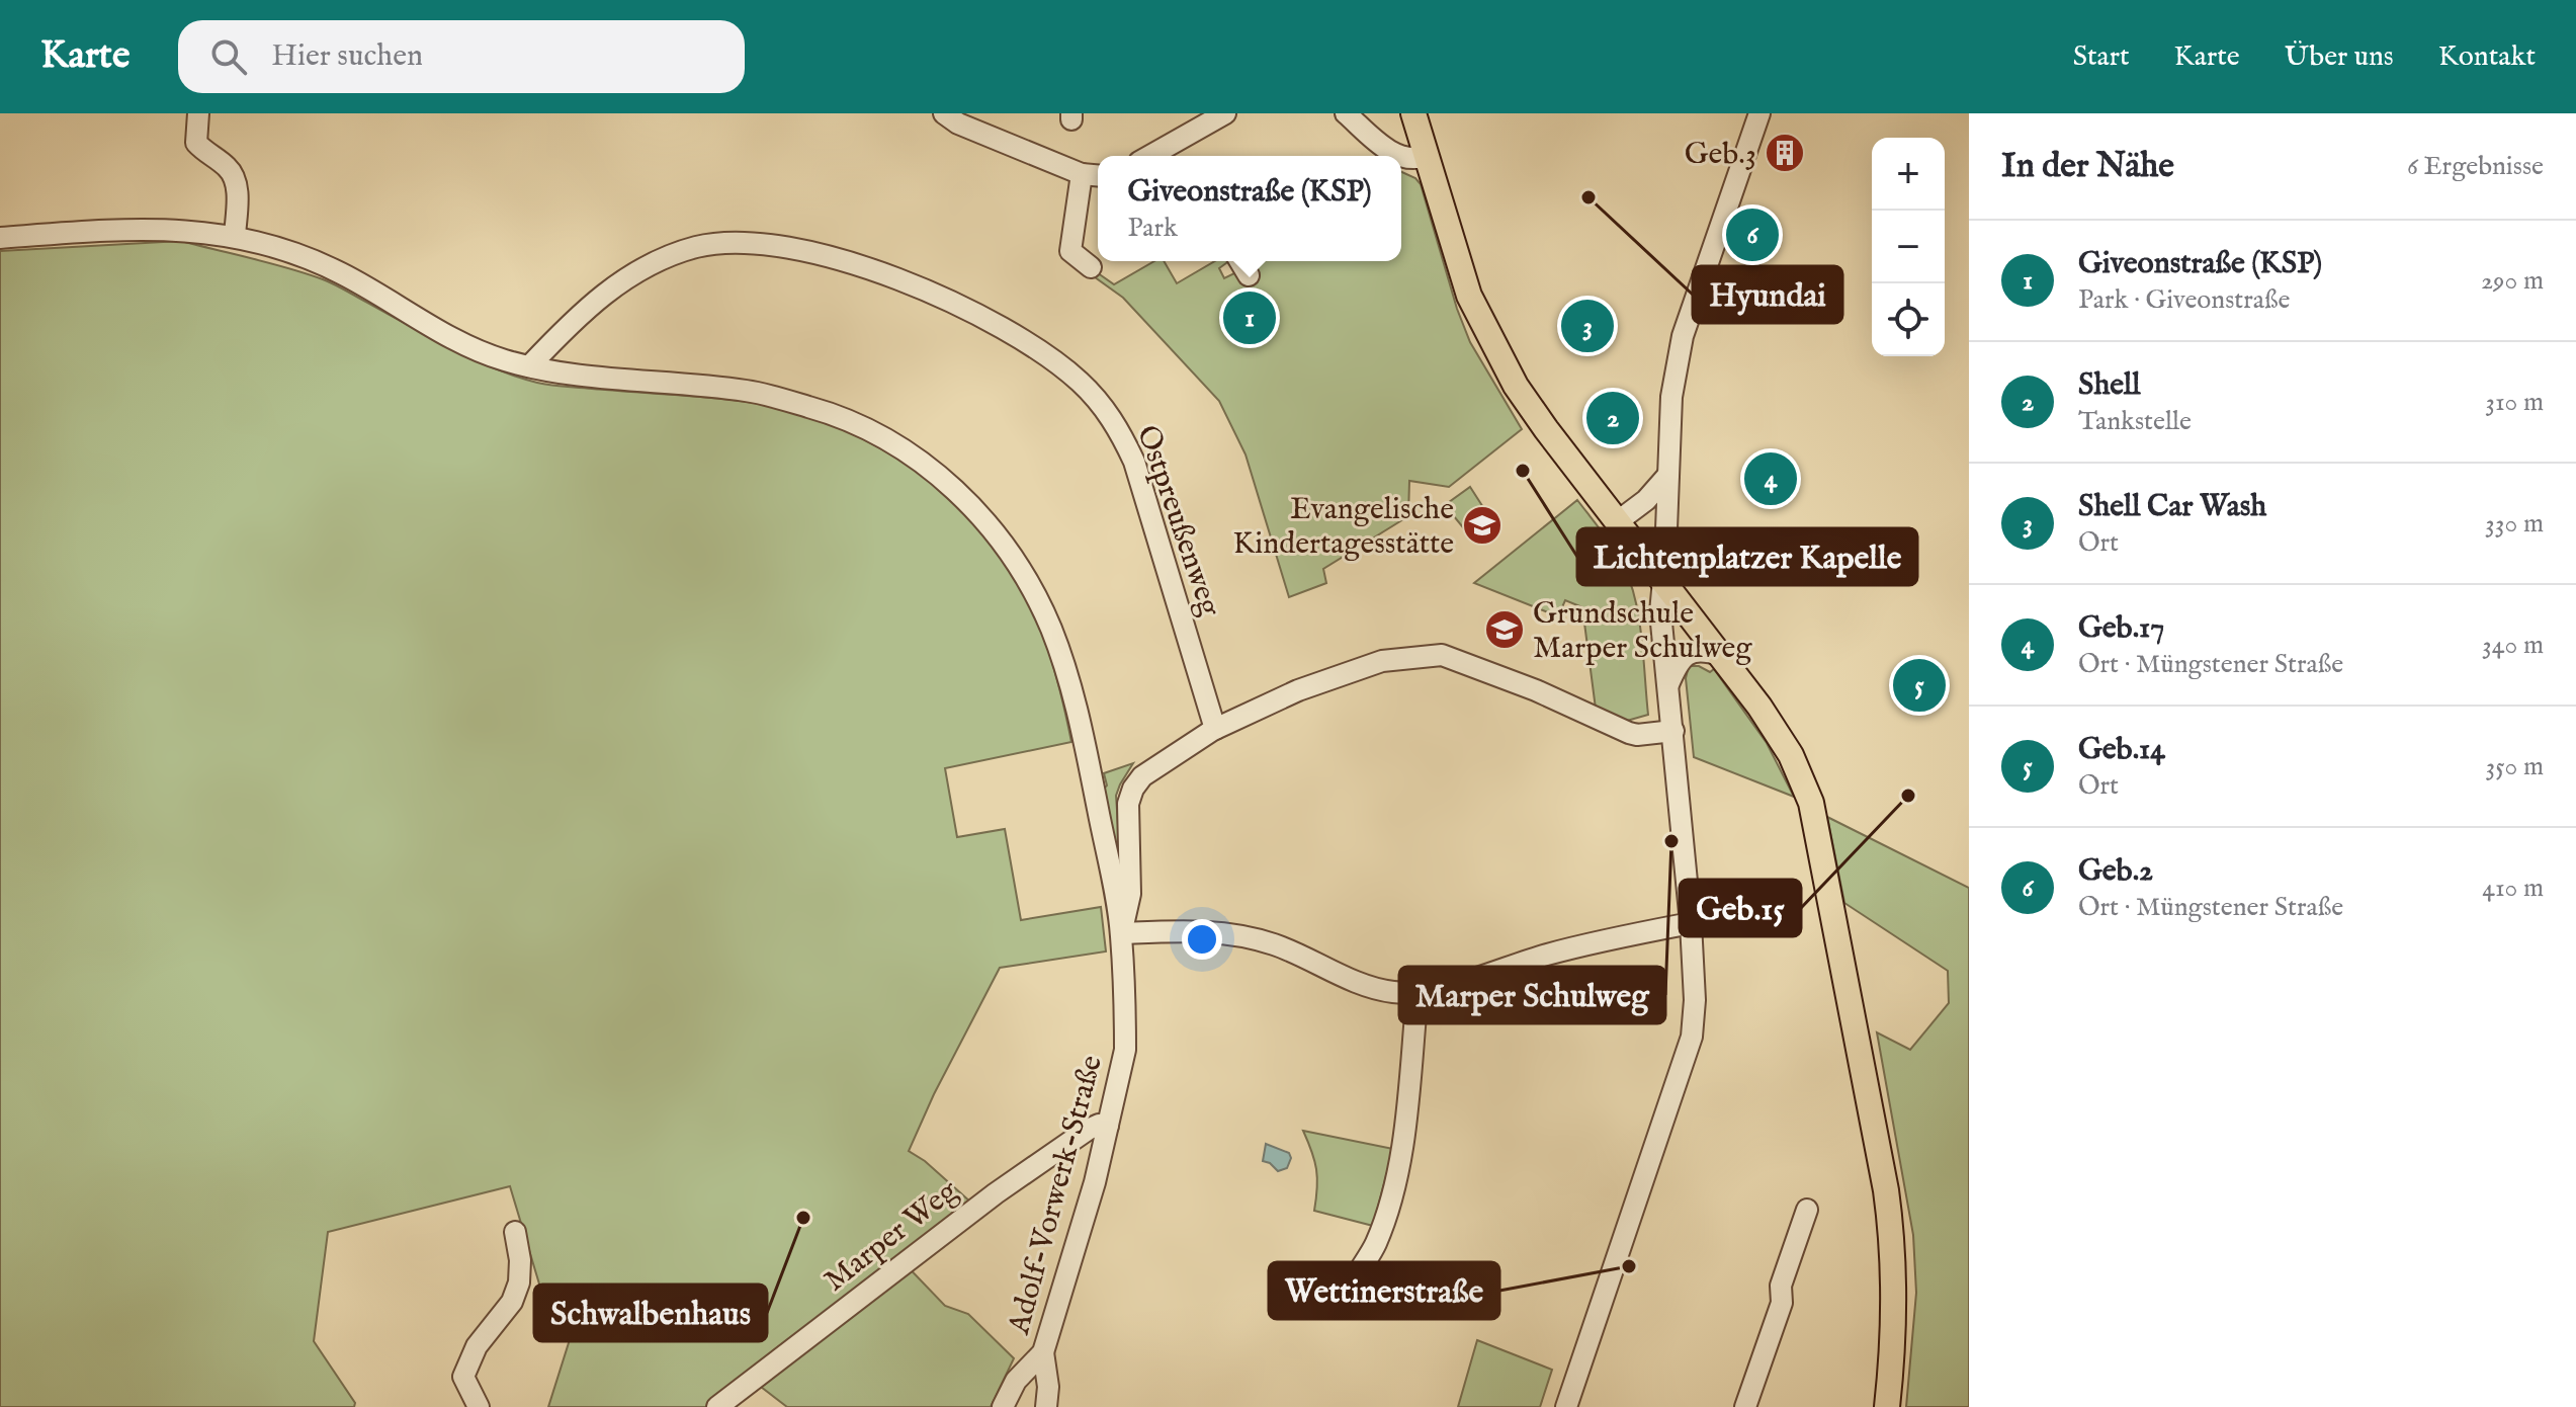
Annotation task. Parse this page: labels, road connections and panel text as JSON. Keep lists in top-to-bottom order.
{
  "streets": {
    "street": ["Ostpreußenweg", "Adolf-Vorwerk-Straße", "Marper Weg"]
  },
  "crossings": [
    ["Ostpreußenweg", "Adolf-Vorwerk-Straße"],
    ["Adolf-Vorwerk-Straße", "Marper Weg"]
  ],
  "places": {
    "building": ["Geb.3"],
    "other": [
      "Hyundai",
      "Lichtenplatzer Kapelle",
      "Geb.15",
      "Marper Schulweg",
      "Schwalbenhaus",
      "Wettinerstraße"
    ],
    "school or university": ["Evangelische Kindertagesstätte", "Grundschule Marper Schulweg"]
  },
  "page": {
    "header": "Karte",
    "search": "Hier suchen",
    "nav": [
      "Start",
      "Karte",
      "Über uns",
      "Kontakt"
    ],
    "heading": ["In der Nähe", "6 Ergebnisse"],
    "map_buttons": ["+", "−"],
    "popup": ["Giveonstraße (KSP)", "Park"],
    "pins": [
      "6",
      "1",
      "3",
      "2",
      "4",
      "5"
    ],
    "list": [
      {
        "mark": "1",
        "name": "Giveonstraße (KSP)",
        "note": "Park · Giveonstraße",
        "value": "290 m"
      },
      {
        "mark": "2",
        "name": "Shell",
        "note": "Tankstelle",
        "value": "310 m"
      },
      {
        "mark": "3",
        "name": "Shell Car Wash",
        "note": "Ort",
        "value": "330 m"
      },
      {
        "mark": "4",
        "name": "Geb.17",
        "note": "Ort · Müngstener Straße",
        "value": "340 m"
      },
      {
        "mark": "5",
        "name": "Geb.14",
        "note": "Ort",
        "value": "350 m"
      },
      {
        "mark": "6",
        "name": "Geb.2",
        "note": "Ort · Müngstener Straße",
        "value": "410 m"
      }
    ]
  }
}
